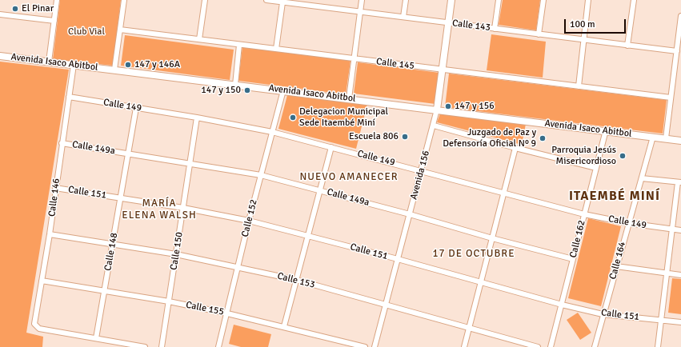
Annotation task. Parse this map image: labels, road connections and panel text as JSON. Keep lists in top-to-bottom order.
{
  "streets": {
    "main road": ["Avenida Isaco Abitbol", "Avenida 156"],
    "street": [
      "Calle 143",
      "Calle 145",
      "Calle 149",
      "Calle 149a",
      "Calle 151",
      "Calle 146",
      "Calle 152",
      "Calle 162",
      "Calle 150",
      "Calle 148",
      "Calle 164",
      "Calle 153",
      "Calle 155"
    ]
  },
  "crossings": [
    ["Calle 143", "Avenida 156"],
    ["Avenida Isaco Abitbol", "Avenida 156"],
    ["Avenida Isaco Abitbol", "Calle 146"],
    ["Avenida Isaco Abitbol", "Calle 152"],
    ["Avenida Isaco Abitbol", "Calle 162"],
    ["Avenida Isaco Abitbol", "Calle 164"],
    ["Calle 145", "Avenida 156"],
    ["Calle 149", "Avenida 156"],
    ["Calle 149", "Calle 146"],
    ["Calle 149", "Calle 152"],
    ["Calle 149", "Calle 162"],
    ["Calle 149", "Calle 150"],
    ["Calle 149", "Calle 148"],
    ["Calle 149", "Calle 164"],
    ["Calle 149a", "Avenida 156"],
    ["Calle 149a", "Calle 146"],
    ["Calle 149a", "Calle 152"],
    ["Calle 149a", "Calle 162"],
    ["Calle 149a", "Calle 150"],
    ["Calle 149a", "Calle 148"],
    ["Avenida 156", "Calle 151"],
    ["Avenida 156", "Calle 153"],
    ["Calle 151", "Calle 146"],
    ["Calle 151", "Calle 152"],
    ["Calle 151", "Calle 162"],
    ["Calle 151", "Calle 150"],
    ["Calle 151", "Calle 148"],
    ["Calle 151", "Calle 164"],
    ["Calle 146", "Calle 148"],
    ["Calle 146", "Calle 153"],
    ["Calle 146", "Calle 155"],
    ["Calle 152", "Calle 153"],
    ["Calle 152", "Calle 155"],
    ["Calle 150", "Calle 153"],
    ["Calle 150", "Calle 155"],
    ["Calle 148", "Calle 153"],
    ["Calle 148", "Calle 155"]
  ],
  "districts": [
    "NUEVO AMANECER",
    "ITAEMBÉ MINÍ",
    "MARÍA ELENA WALSH",
    "17 DE OCTUBRE"
  ],
  "parks": ["Club Vial"],
  "places": [
    "El Pinar",
    "147 y 146A",
    "147 y 150",
    "147 y 156",
    "Delegacion Municipal Sede Itaembé Miní",
    "Escuela 806",
    "Juzgado de Paz y Defensoría Oficial Nº 9",
    "Parroquia Jesús Misericordioso"
  ],
  "scale_bar": "100 m"
}
